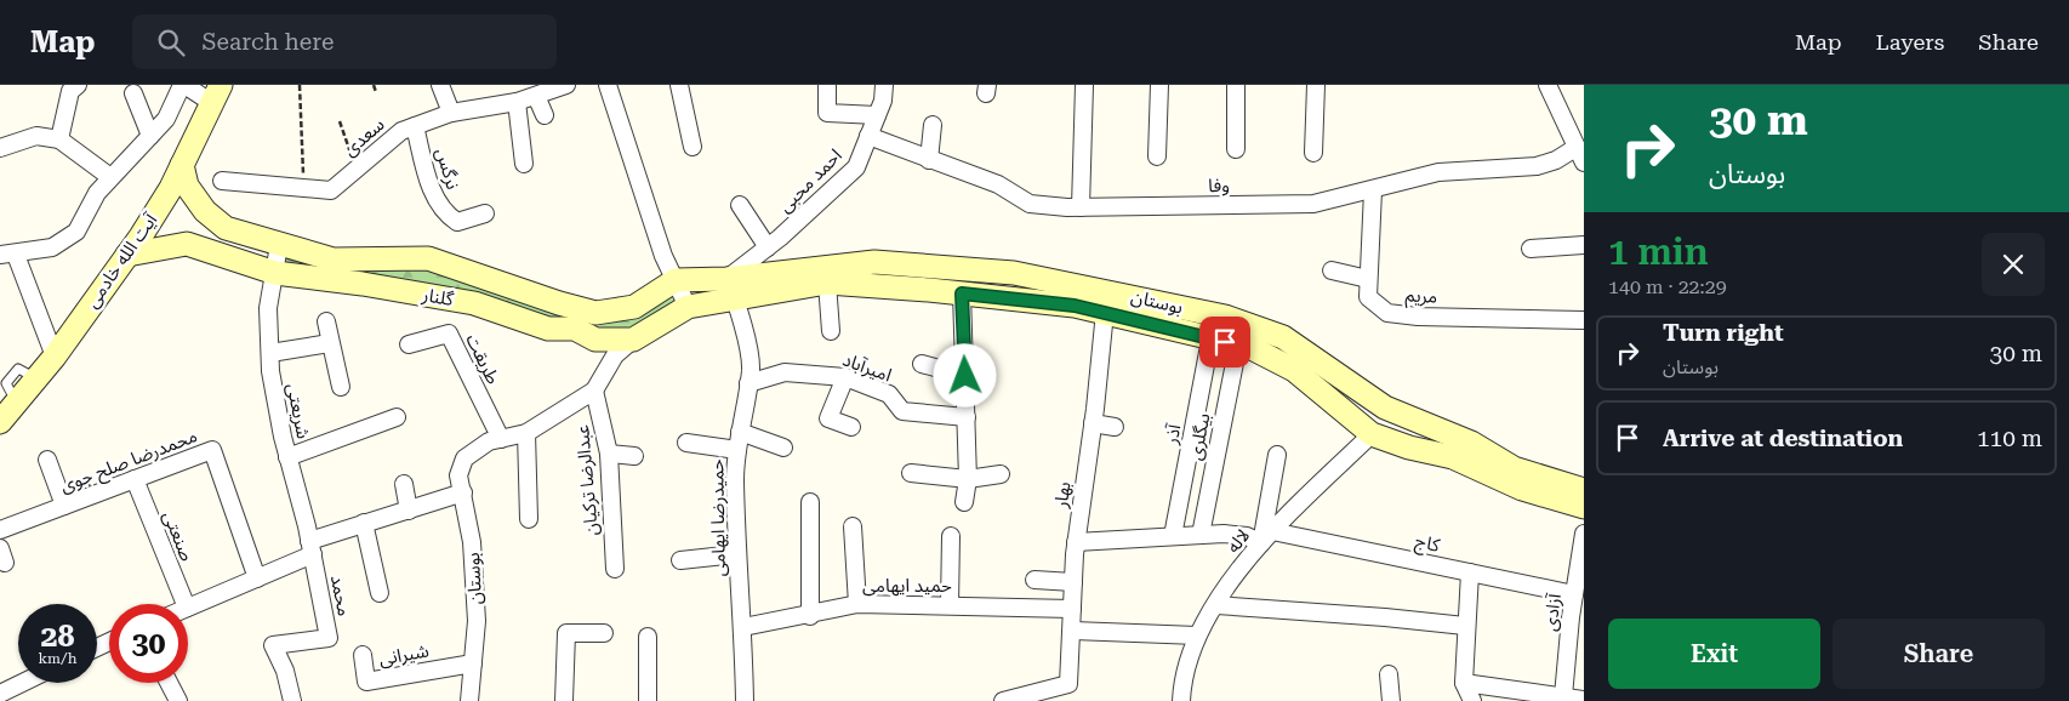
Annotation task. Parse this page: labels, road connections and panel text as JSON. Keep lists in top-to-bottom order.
{
  "streets": {
    "street": [
      "سعدی",
      "نرگس",
      "احمد محبی",
      "وفا",
      "آیت الله خادمی",
      "مریم",
      "گلنار",
      "بوستان",
      "طریقت",
      "امیرآباد",
      "شریعتی",
      "آذر",
      "بیگلری",
      "محمدرضا صلح جوی",
      "عبدالرضا ترکیان",
      "بهار",
      "حمیدرضا ایهامی",
      "صنعتی",
      "لاله",
      "کاج",
      "حمید ایهامی",
      "محمد",
      "آزادی",
      "شیرانی"
    ]
  },
  "crossings": [
    ["سعدی", "نرگس"],
    ["احمد محبی", "وفا"],
    ["احمد محبی", "بوستان"],
    ["احمد محبی", "حمیدرضا ایهامی"],
    ["وفا", "مریم"],
    ["آیت الله خادمی", "گلنار"],
    ["گلنار", "شریعتی"],
    ["بوستان", "طریقت"],
    ["بوستان", "آذر"],
    ["بوستان", "بیگلری"],
    ["بوستان", "بهار"],
    ["بوستان", "حمیدرضا ایهامی"],
    ["بوستان", "لاله"],
    ["بوستان", "شیرانی"],
    ["امیرآباد", "حمیدرضا ایهامی"],
    ["شریعتی", "محمد"],
    ["آذر", "کاج"],
    ["بیگلری", "کاج"],
    ["محمدرضا صلح جوی", "صنعتی"],
    ["بهار", "کاج"],
    ["بهار", "حمید ایهامی"],
    ["حمیدرضا ایهامی", "حمید ایهامی"],
    ["لاله", "کاج"],
    ["کاج", "آزادی"]
  ],
  "page": {
    "header": "Map",
    "search": "Search here",
    "nav": ["Map", "Layers", "Share"],
    "turn": ["30 m", "بوستان"],
    "heading": ["1 min", "140 m · 22:29"],
    "list": [
      {
        "name": "Turn right",
        "note": "بوستان",
        "value": "30 m"
      },
      {
        "name": "Arrive at destination",
        "value": "110 m"
      }
    ],
    "speed": "28 km/h",
    "limit": "30",
    "buttons": ["Exit", "Share"]
  }
}
